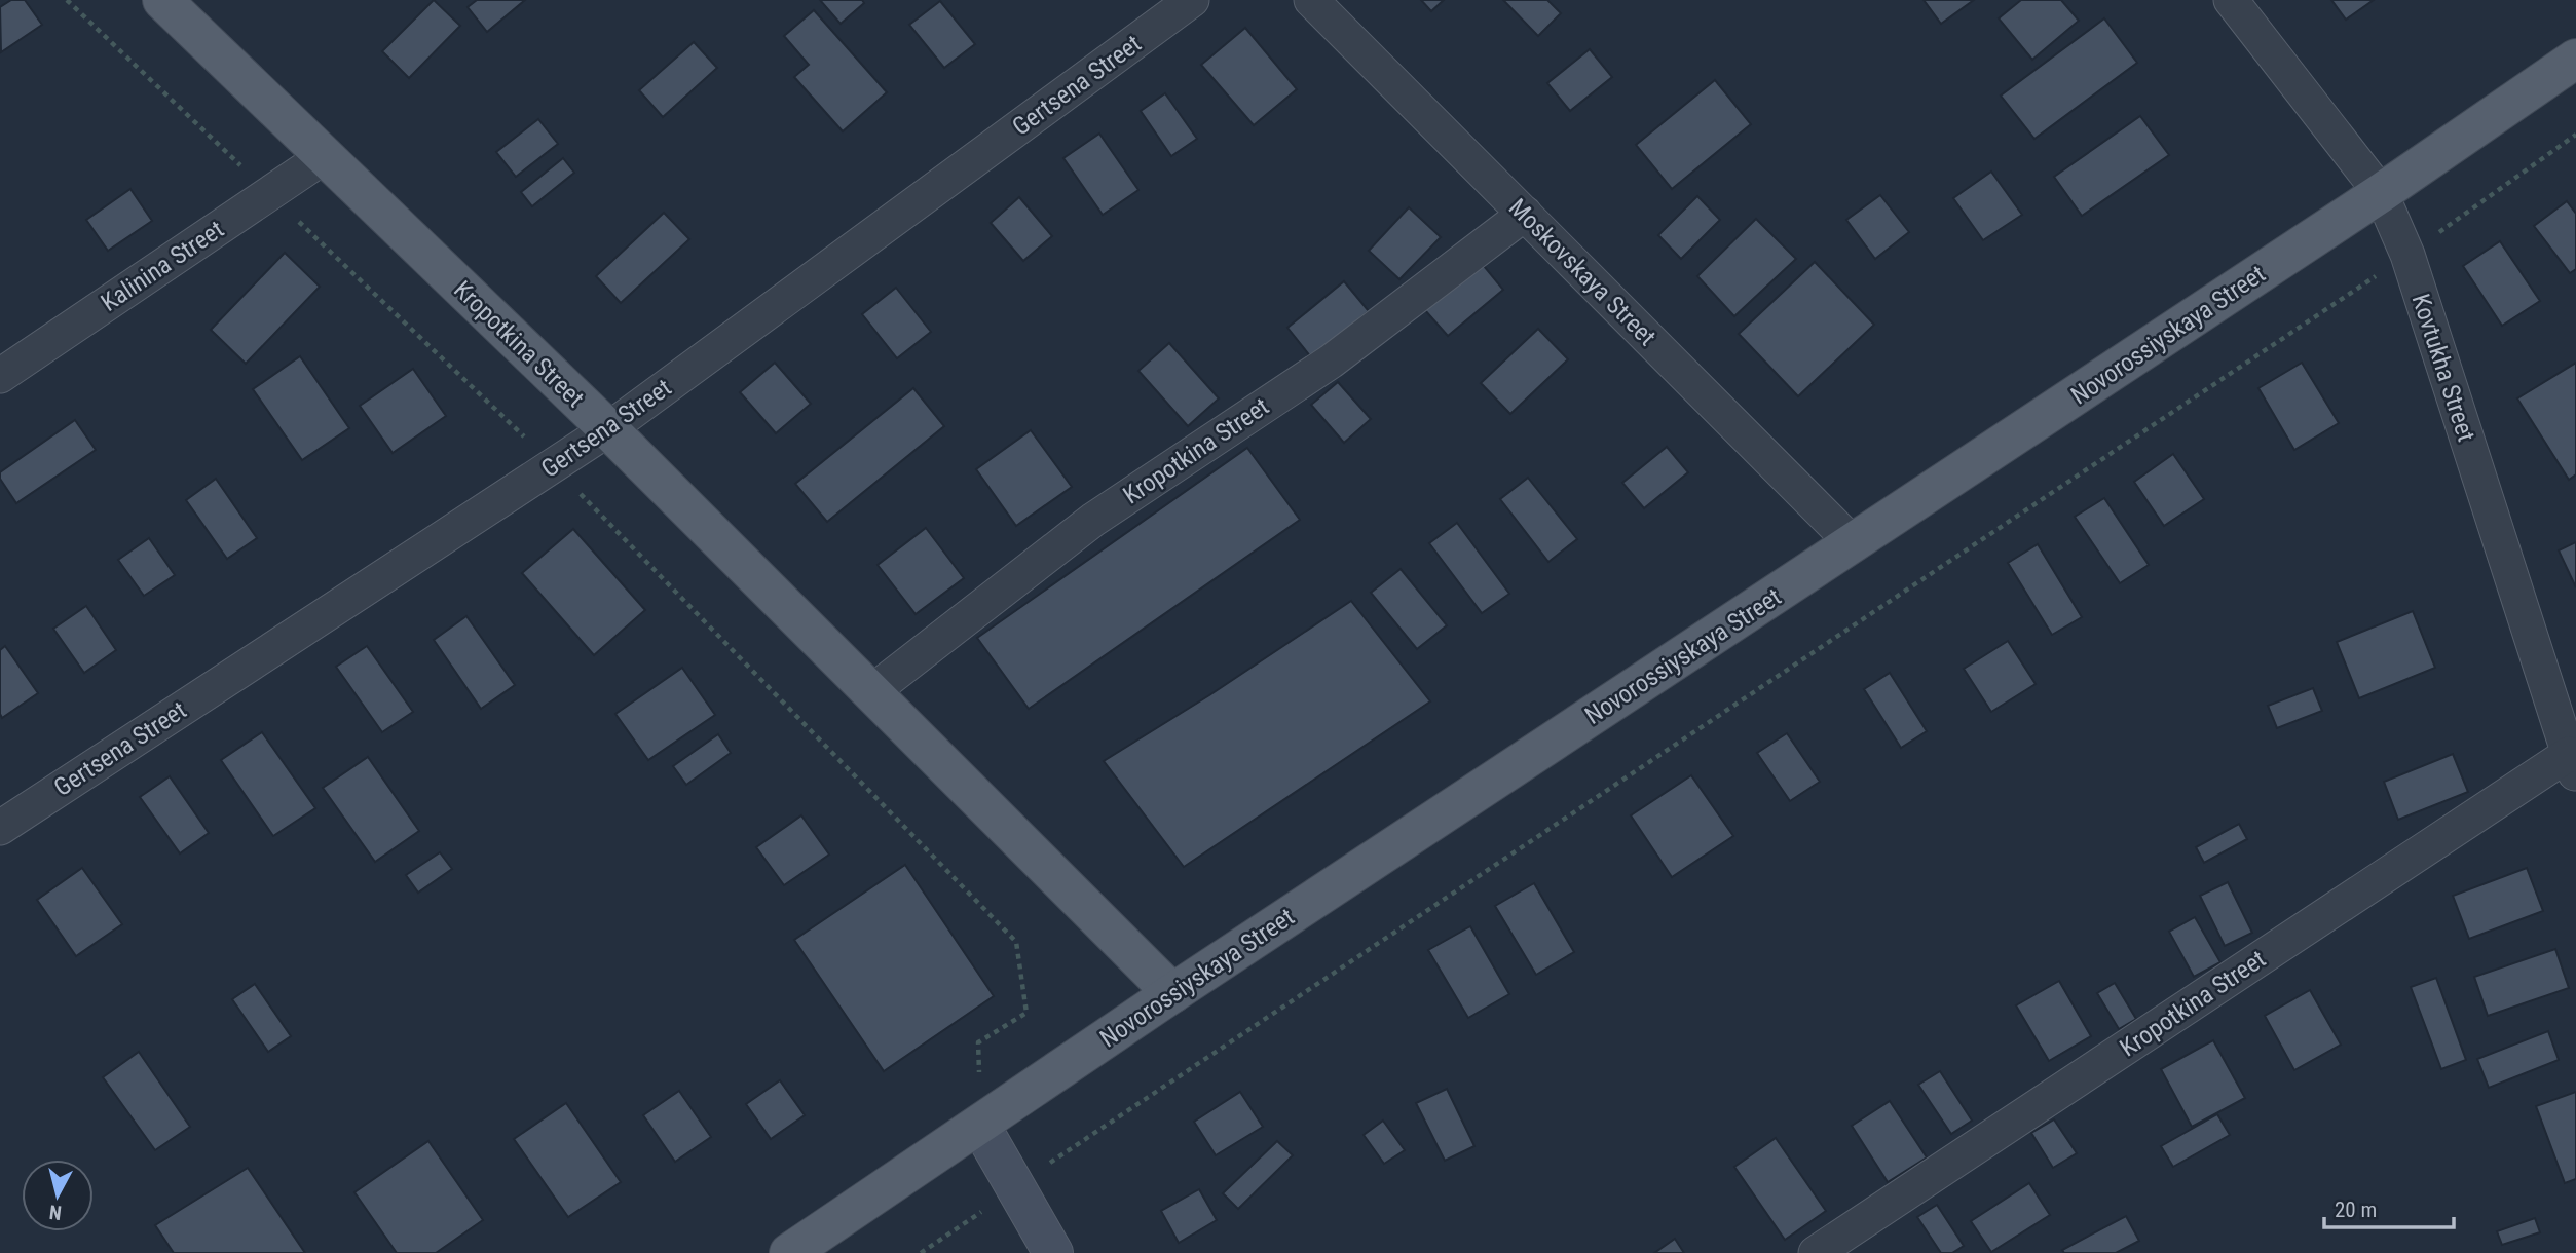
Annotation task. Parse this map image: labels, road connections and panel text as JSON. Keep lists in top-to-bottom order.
{
  "streets": {
    "main road": ["Novorossiyskaya Street", "Kropotkina Street"],
    "street": [
      "Gertsena Street",
      "Kalinina Street",
      "Moskovskaya Street",
      "Kovtukha Street"
    ]
  },
  "crossings": [
    ["Gertsena Street", "Kropotkina Street"],
    ["Kalinina Street", "Kropotkina Street"],
    ["Moskovskaya Street", "Novorossiyskaya Street"],
    ["Moskovskaya Street", "Kropotkina Street"],
    ["Novorossiyskaya Street", "Kropotkina Street"],
    ["Novorossiyskaya Street", "Kovtukha Street"],
    ["Kropotkina Street", "Kovtukha Street"]
  ],
  "scale_bar": "20 m",
  "north": "bottom"
}
